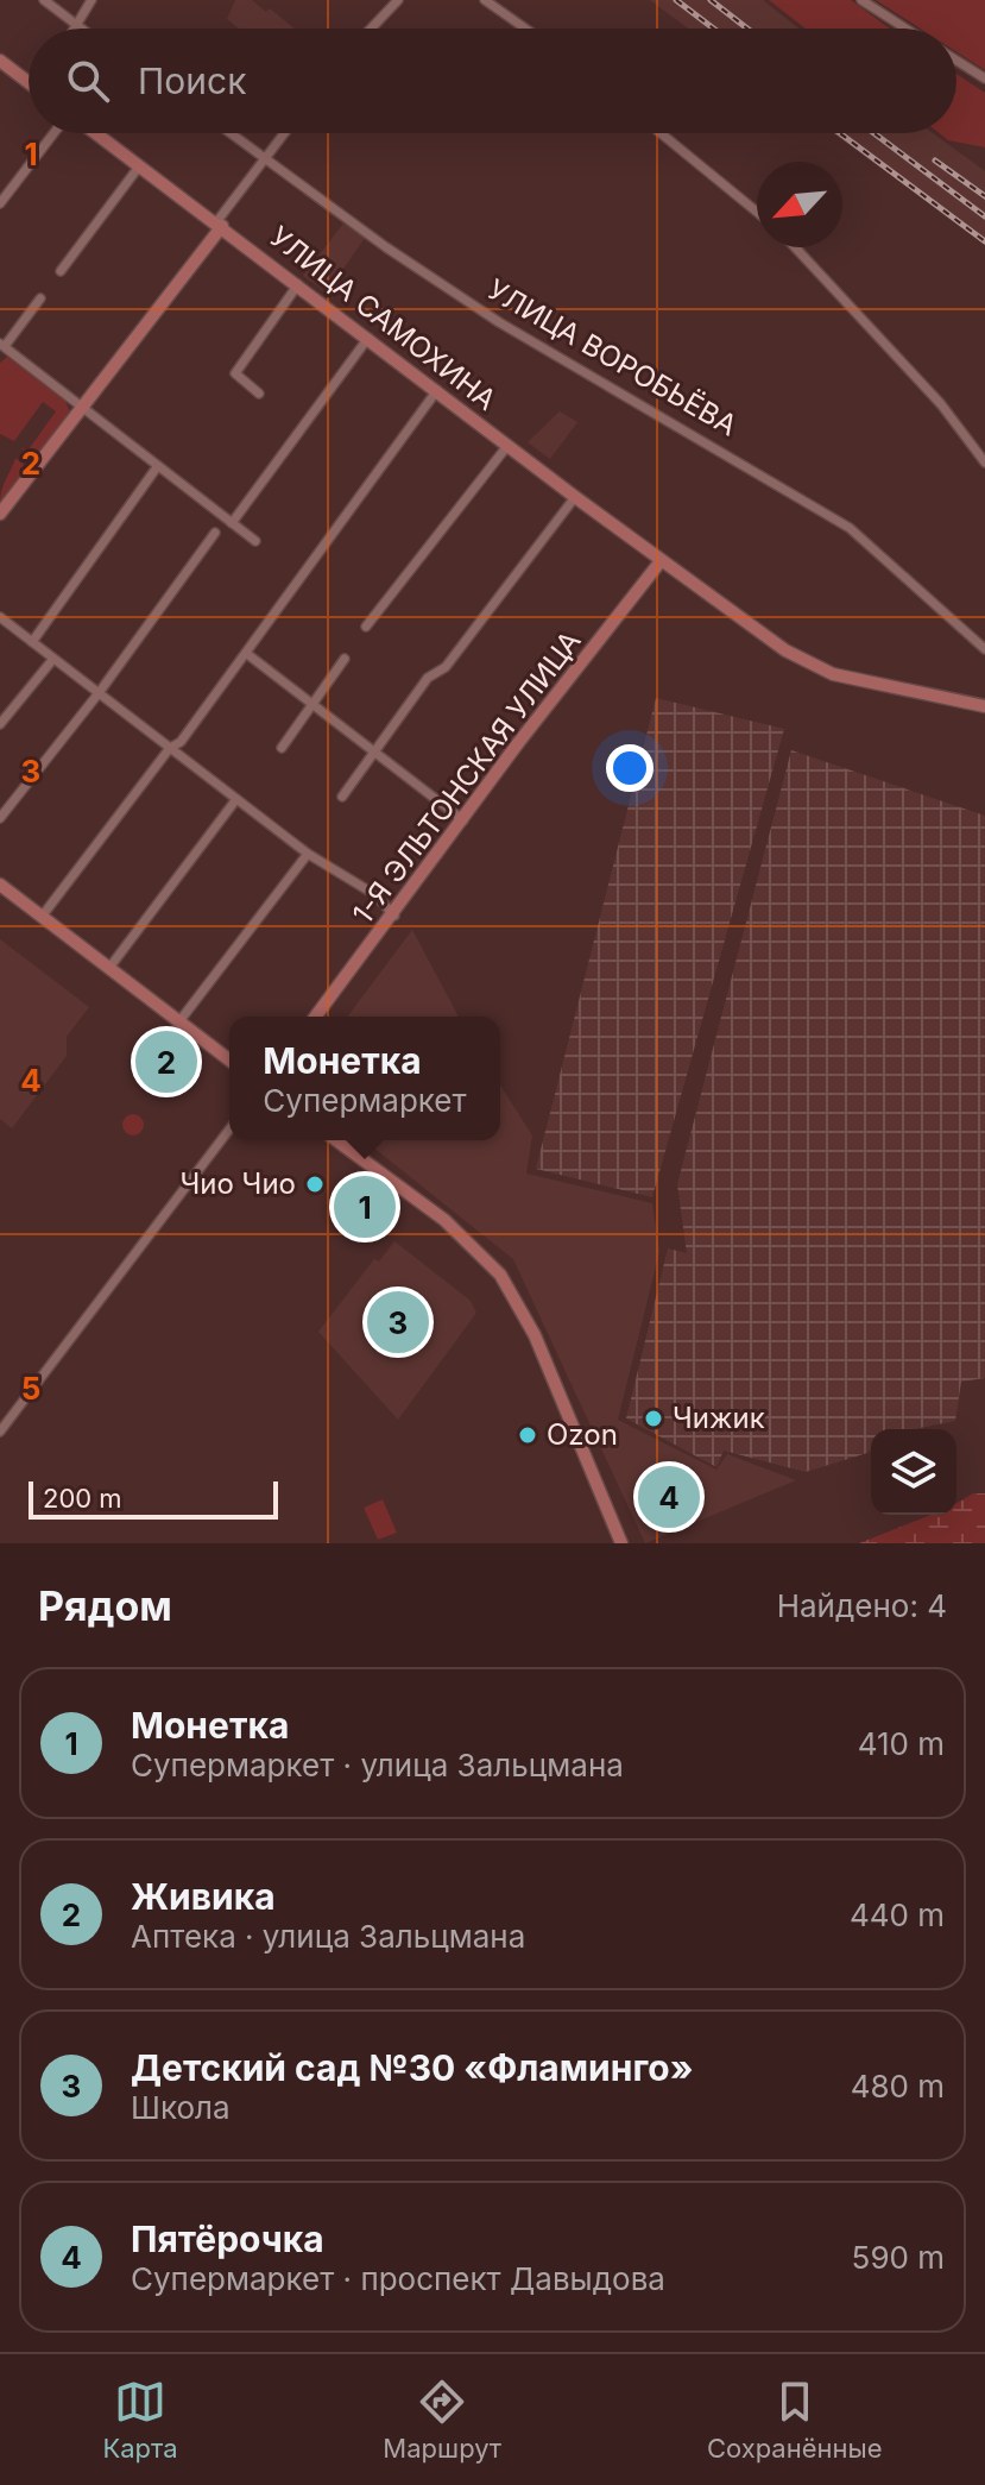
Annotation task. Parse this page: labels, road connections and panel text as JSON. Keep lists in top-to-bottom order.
{
  "streets": {
    "street": ["УЛИЦА САМОХИНА", "УЛИЦА ВОРОБЬЁВА", "1-Я ЭЛЬТОНСКАЯ УЛИЦА"]
  },
  "crossings": [
    ["УЛИЦА САМОХИНА", "1-Я ЭЛЬТОНСКАЯ УЛИЦА"]
  ],
  "places": ["Чио Чио", "Чижик", "Ozon"],
  "scale_bar": "200 m",
  "north": "bottom left",
  "page": {
    "search": "Поиск",
    "popup": ["Монетка", "Супермаркет"],
    "pins": [
      "2",
      "1",
      "3",
      "4"
    ],
    "scale": "200 m",
    "heading": ["Рядом", "Найдено: 4"],
    "list": [
      {
        "mark": "1",
        "name": "Монетка",
        "note": "Супермаркет · улица Зальцмана",
        "value": "410 m"
      },
      {
        "mark": "2",
        "name": "Живика",
        "note": "Аптека · улица Зальцмана",
        "value": "440 m"
      },
      {
        "mark": "3",
        "name": "Детский сад №30 «Фламинго»",
        "note": "Школа",
        "value": "480 m"
      },
      {
        "mark": "4",
        "name": "Пятёрочка",
        "note": "Супермаркет · проспект Давыдова",
        "value": "590 m"
      }
    ],
    "nav": ["Карта", "Маршрут", "Сохранённые"]
  },
  "grid": {
    "rows": [
      "1",
      "2",
      "3",
      "4",
      "5"
    ]
  }
}
